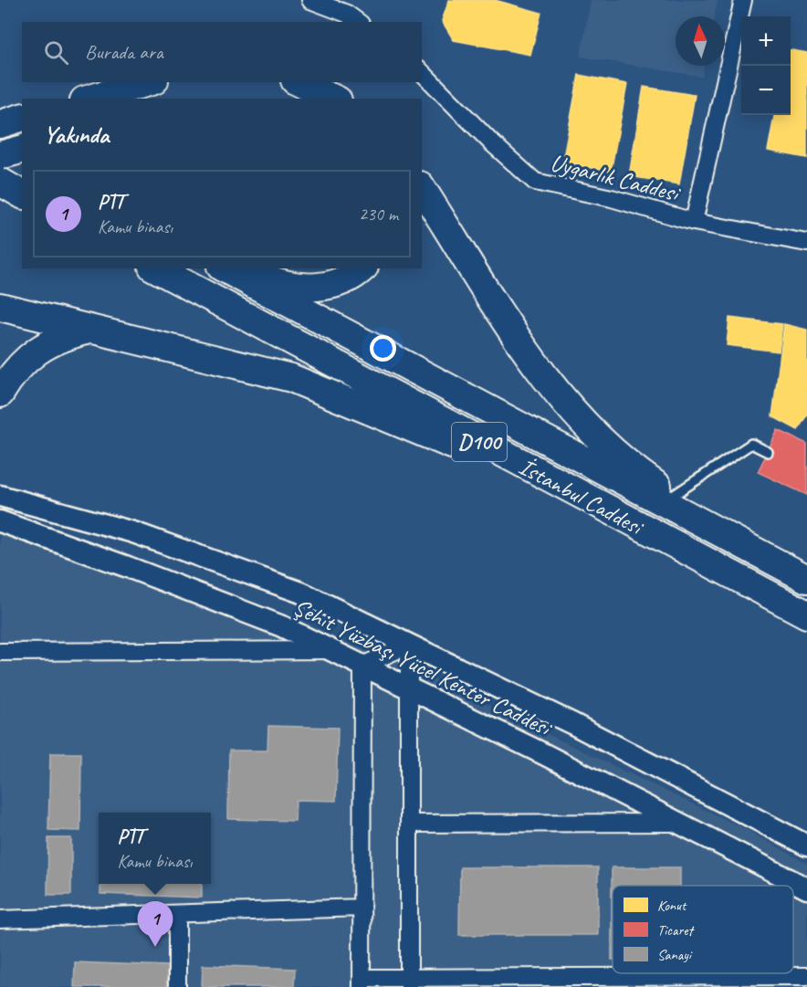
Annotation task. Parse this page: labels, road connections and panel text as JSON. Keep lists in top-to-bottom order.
{
  "streets": {
    "highway": ["D100", "İstanbul Caddesi"],
    "street": ["Uygarlık Caddesi", "Şehit Yüzbaşı Yücel Kenter Caddesi"]
  },
  "legend": ["Konut", "Ticaret", "Sanayi"],
  "north": "top",
  "page": {
    "map_buttons": ["+", "−"],
    "search": "Burada ara",
    "heading": "Yakında",
    "list": [
      {
        "mark": "1",
        "name": "PTT",
        "note": "Kamu binası",
        "value": "230 m"
      }
    ],
    "popup": ["PTT", "Kamu binası"],
    "pins": "1"
  }
}
